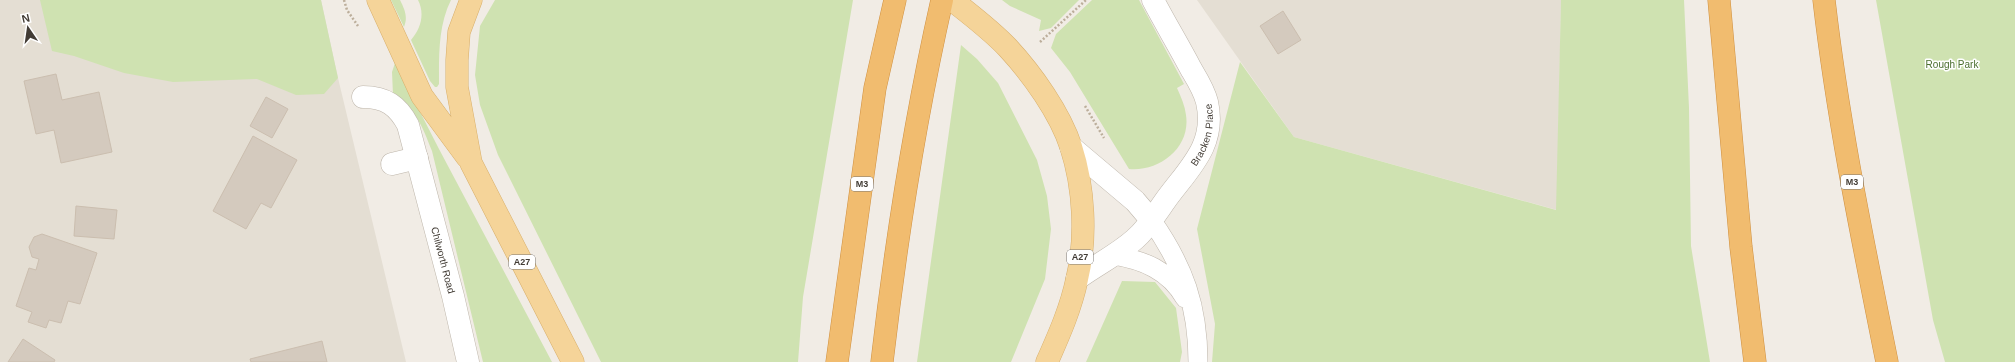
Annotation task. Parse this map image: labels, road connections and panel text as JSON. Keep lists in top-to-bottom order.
{
  "streets": {
    "highway": ["M3"],
    "main road": ["A27"],
    "street": ["Bracken Place", "Chilworth Road"]
  },
  "crossings": [
    ["Bracken Place", "A27"]
  ],
  "parks": ["Rough Park"],
  "north": "top"
}
